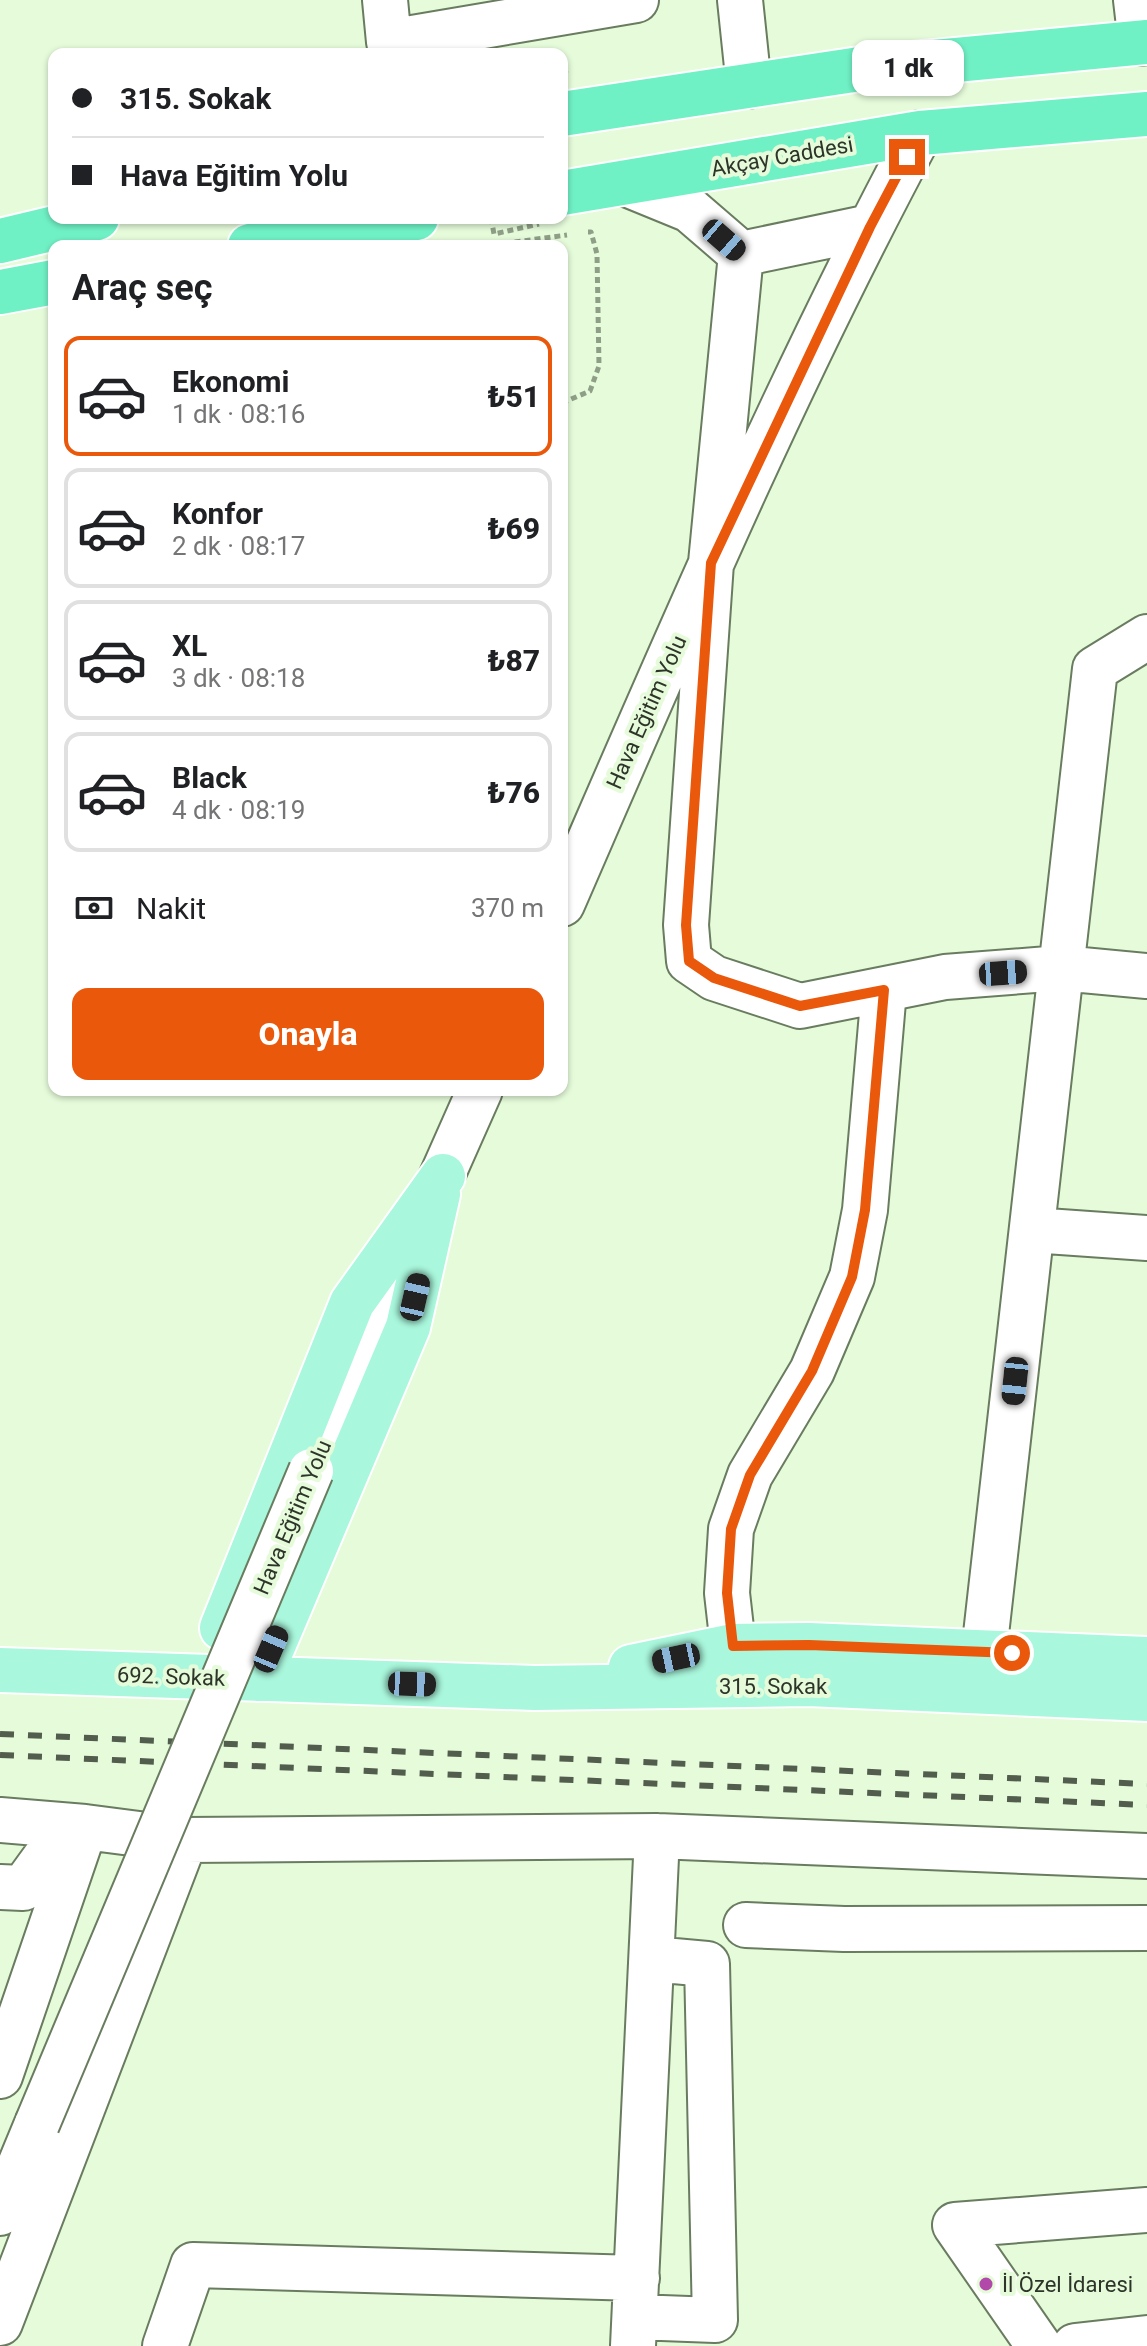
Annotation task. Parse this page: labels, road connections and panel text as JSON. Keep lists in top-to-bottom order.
{
  "streets": {
    "highway": ["Akçay Caddesi"],
    "main road": ["692. Sokak", "315. Sokak"],
    "street": ["Hava Eğitim Yolu"]
  },
  "crossings": [
    ["Akçay Caddesi", "Hava Eğitim Yolu"],
    ["692. Sokak", "315. Sokak"]
  ],
  "places": ["İl Özel İdaresi"],
  "page": {
    "bubble": "1 dk",
    "banner": ["315. Sokak", "Hava Eğitim Yolu"],
    "heading": "Araç seç",
    "list": [
      {
        "name": "Ekonomi",
        "note": "1 dk · 08:16",
        "value": "₺51"
      },
      {
        "name": "Konfor",
        "note": "2 dk · 08:17",
        "value": "₺69"
      },
      {
        "name": "XL",
        "note": "3 dk · 08:18",
        "value": "₺87"
      },
      {
        "name": "Black",
        "note": "4 dk · 08:19",
        "value": "₺76"
      }
    ],
    "pay": ["Nakit", "370 m"],
    "buttons": "Onayla"
  }
}
